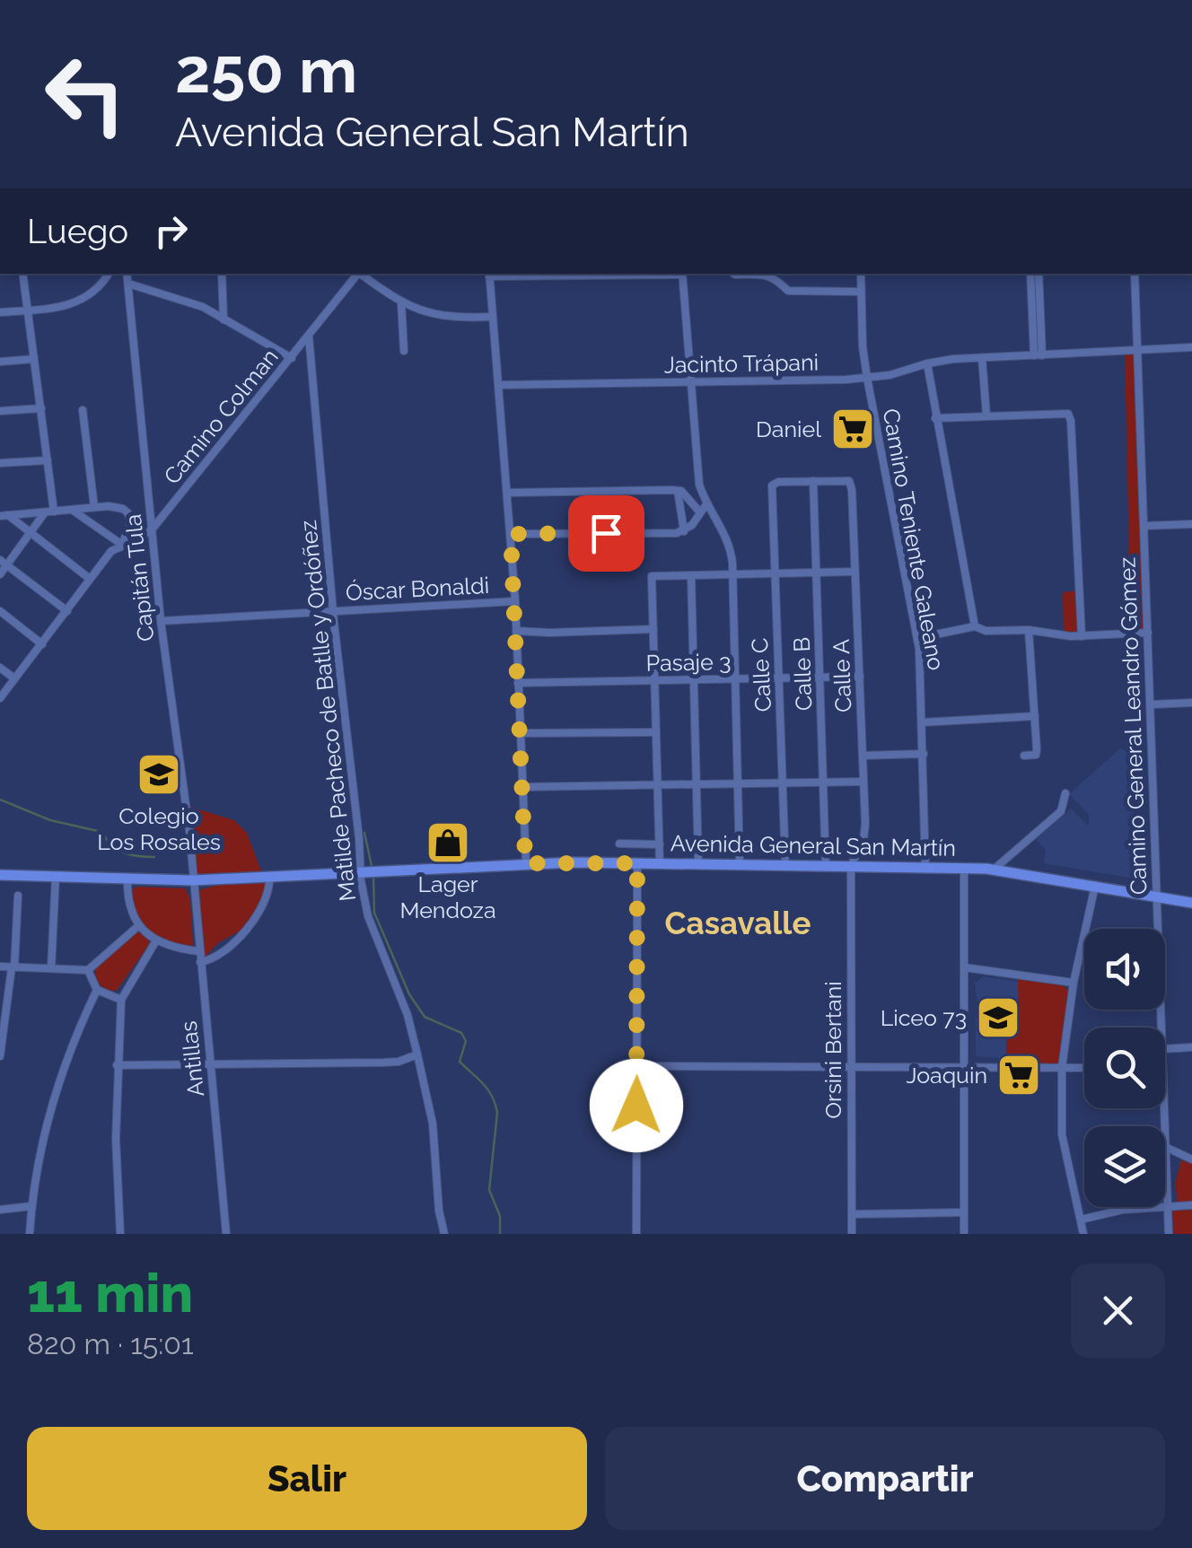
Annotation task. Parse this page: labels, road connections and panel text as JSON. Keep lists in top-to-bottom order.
{
  "streets": {
    "main road": ["Avenida General San Martín"],
    "street": [
      "Jacinto Trápani",
      "Camino Colman",
      "Camino Teniente Galeano",
      "Capitán Tula",
      "Óscar Bonaldi",
      "Pasaje 3",
      "Calle B",
      "Calle C",
      "Calle A",
      "Matilde Pacheco de Batlle y Ordóñez",
      "Camino General Leandro Gómez",
      "Orsini Bertani",
      "Antillas"
    ]
  },
  "crossings": [
    ["Jacinto Trápani", "Camino Teniente Galeano"],
    ["Jacinto Trápani", "Camino General Leandro Gómez"],
    ["Camino Colman", "Capitán Tula"],
    ["Camino Colman", "Matilde Pacheco de Batlle y Ordóñez"],
    ["Camino Teniente Galeano", "Avenida General San Martín"],
    ["Capitán Tula", "Óscar Bonaldi"],
    ["Capitán Tula", "Avenida General San Martín"],
    ["Capitán Tula", "Antillas"],
    ["Óscar Bonaldi", "Matilde Pacheco de Batlle y Ordóñez"],
    ["Pasaje 3", "Calle B"],
    ["Pasaje 3", "Calle C"],
    ["Pasaje 3", "Calle A"],
    ["Calle B", "Calle C"],
    ["Calle B", "Calle A"],
    ["Calle B", "Avenida General San Martín"],
    ["Calle C", "Calle A"],
    ["Calle C", "Avenida General San Martín"],
    ["Calle A", "Avenida General San Martín"],
    ["Calle A", "Orsini Bertani"],
    ["Matilde Pacheco de Batlle y Ordóñez", "Avenida General San Martín"],
    ["Camino General Leandro Gómez", "Avenida General San Martín"],
    ["Avenida General San Martín", "Orsini Bertani"],
    ["Avenida General San Martín", "Antillas"]
  ],
  "districts": ["Casavalle"],
  "places": {
    "supermarket": ["Daniel", "Joaquin"],
    "school or university": ["Colegio Los Rosales", "Liceo 73"],
    "shop": ["Lager Mendoza"]
  },
  "page": {
    "turn": ["250 m", "Avenida General San Martín"],
    "then": "Luego",
    "heading": ["11 min", "820 m · 15:01"],
    "buttons": ["Salir", "Compartir"]
  }
}
